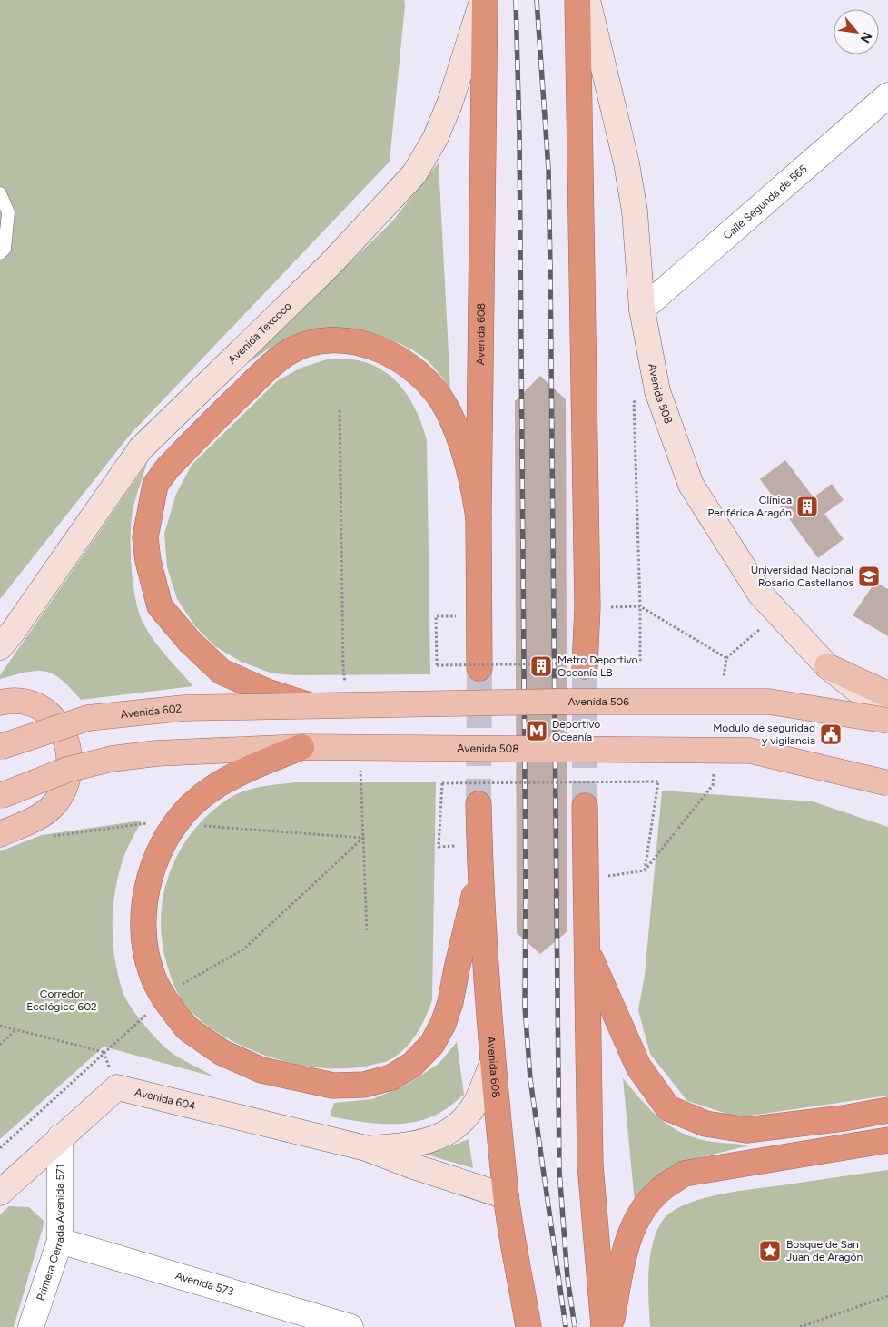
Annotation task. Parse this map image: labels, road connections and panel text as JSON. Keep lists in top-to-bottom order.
{
  "streets": {
    "highway": ["Avenida 608"],
    "main road": ["Avenida 508", "Avenida 506", "Avenida 602"],
    "street": [
      "Calle Segunda de 565",
      "Avenida Texcoco",
      "Avenida 604",
      "Primera Cerrada Avenida 571",
      "Avenida 573"
    ]
  },
  "crossings": [
    ["Calle Segunda de 565", "Avenida 508"],
    ["Avenida Texcoco", "Avenida 608"],
    ["Avenida 608", "Avenida 604"],
    ["Avenida 506", "Avenida 602"],
    ["Avenida 604", "Primera Cerrada Avenida 571"],
    ["Primera Cerrada Avenida 571", "Avenida 573"]
  ],
  "parks": ["Corredor Ecológico 602"],
  "places": {
    "building": ["Clínica Periférica Aragón", "Metro Deportivo Oceanía LB"],
    "school or university": ["Universidad Nacional Rosario Castellanos"],
    "metro station": ["Deportivo Oceanía"],
    "public building": ["Modulo de seguridad y vigilancia"],
    "place": ["Bosque de San Juan de Aragón"]
  },
  "north": "bottom right"
}
